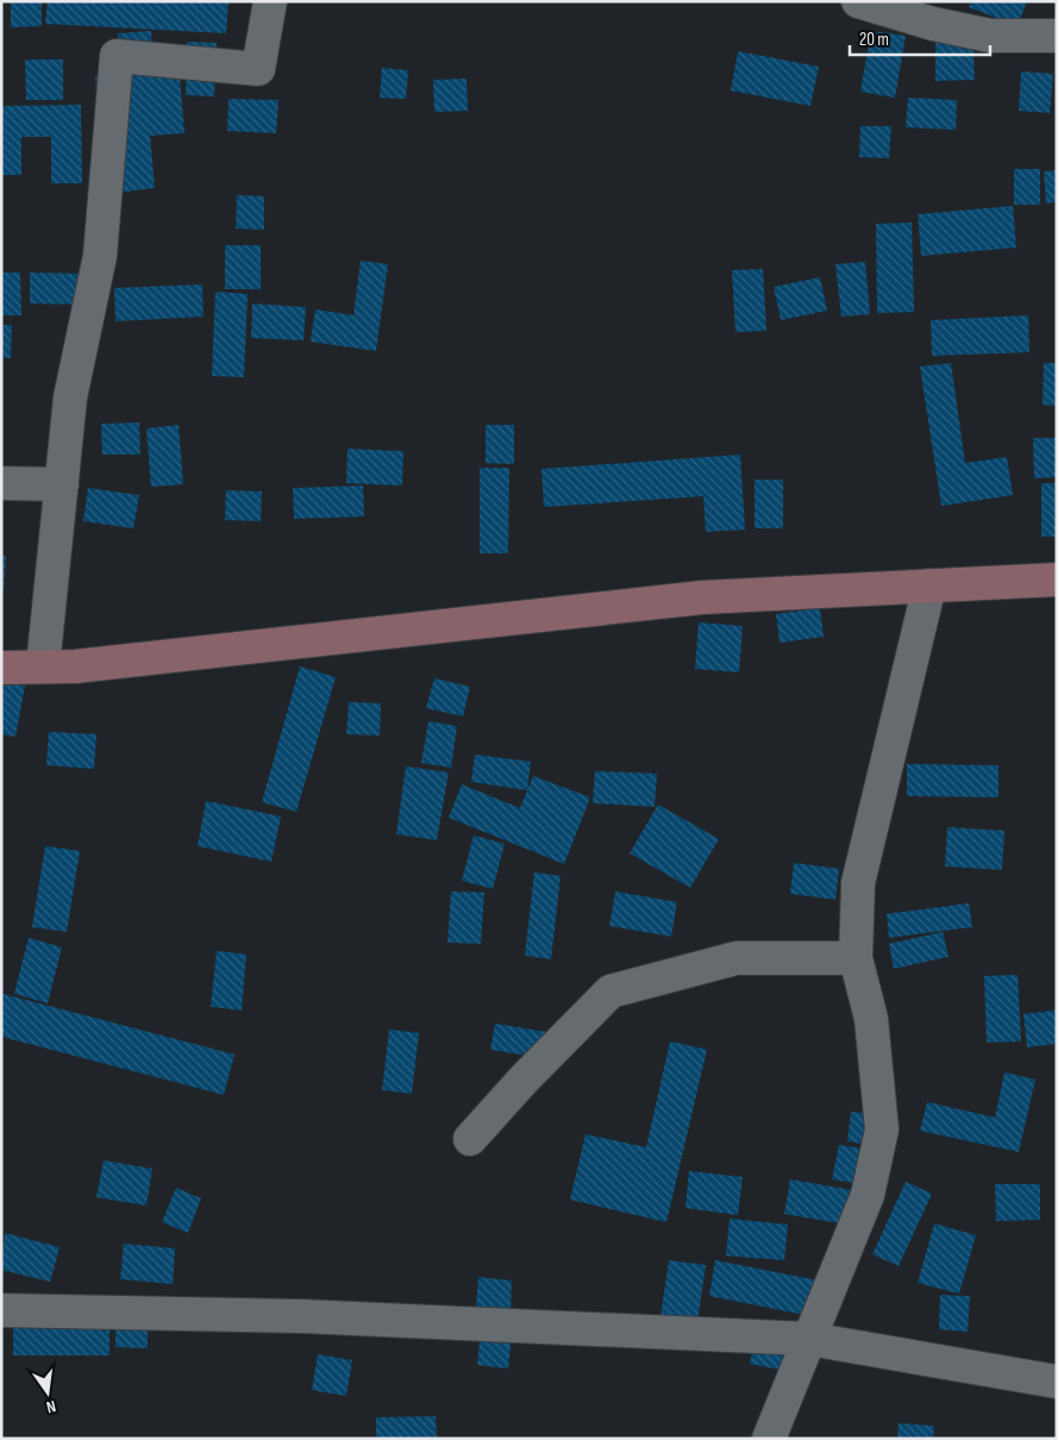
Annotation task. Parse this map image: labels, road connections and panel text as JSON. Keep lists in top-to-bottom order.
{
  "scale_bar": "20 m",
  "north": "bottom"
}
